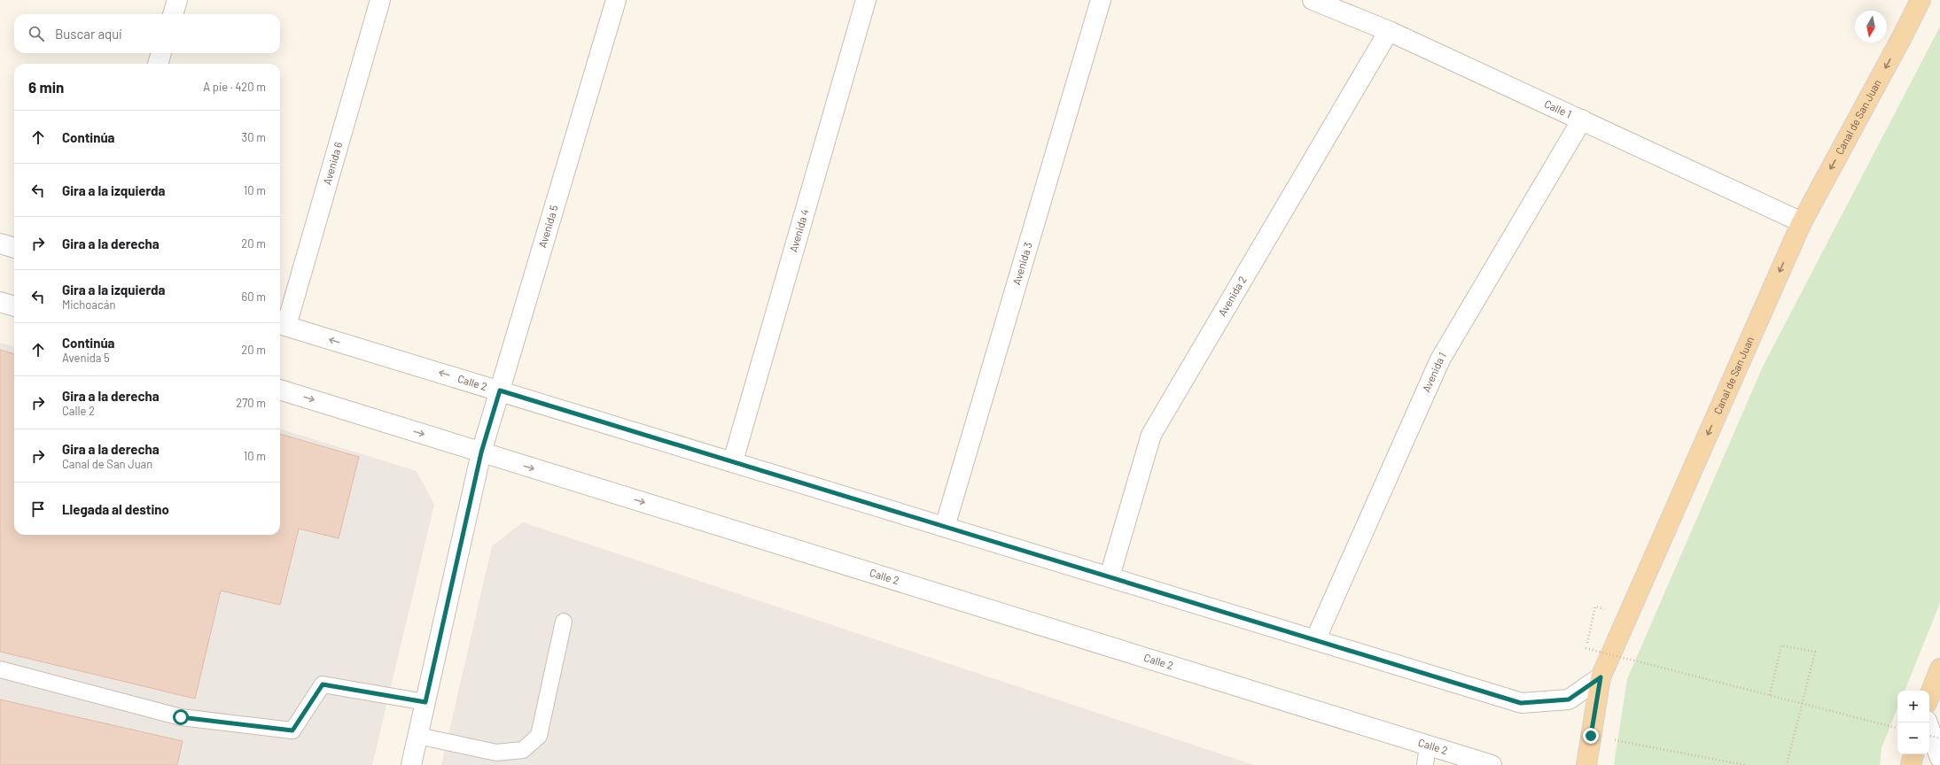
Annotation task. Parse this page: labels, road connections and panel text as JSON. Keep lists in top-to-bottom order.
{
  "streets": {
    "main road": ["Canal de San Juan"],
    "street": [
      "Calle 1",
      "Avenida 6",
      "Avenida 5",
      "Avenida 4",
      "Avenida 3",
      "Avenida 2",
      "Avenida 1",
      "Calle 2"
    ]
  },
  "crossings": [
    ["Calle 1", "Canal de San Juan"],
    ["Calle 1", "Avenida 2"],
    ["Calle 1", "Avenida 1"],
    ["Canal de San Juan", "Calle 2"],
    ["Avenida 6", "Calle 2"],
    ["Avenida 5", "Calle 2"],
    ["Avenida 4", "Calle 2"],
    ["Avenida 3", "Calle 2"],
    ["Avenida 2", "Calle 2"],
    ["Avenida 1", "Calle 2"]
  ],
  "one_way": ["Canal de San Juan"],
  "north": "bottom",
  "page": {
    "search": "Buscar aquí",
    "heading": ["6 min", "A pie · 420 m"],
    "list": [
      ["Continúa", "30 m"],
      ["Gira a la izquierda", "10 m"],
      ["Gira a la derecha", "20 m"],
      ["Gira a la izquierda", "Michoacán", "60 m"],
      ["Continúa", "Avenida 5", "20 m"],
      ["Gira a la derecha", "Calle 2", "270 m"],
      ["Gira a la derecha", "Canal de San Juan", "10 m"],
      "Llegada al destino"
    ],
    "map_buttons": ["+", "−"]
  }
}
